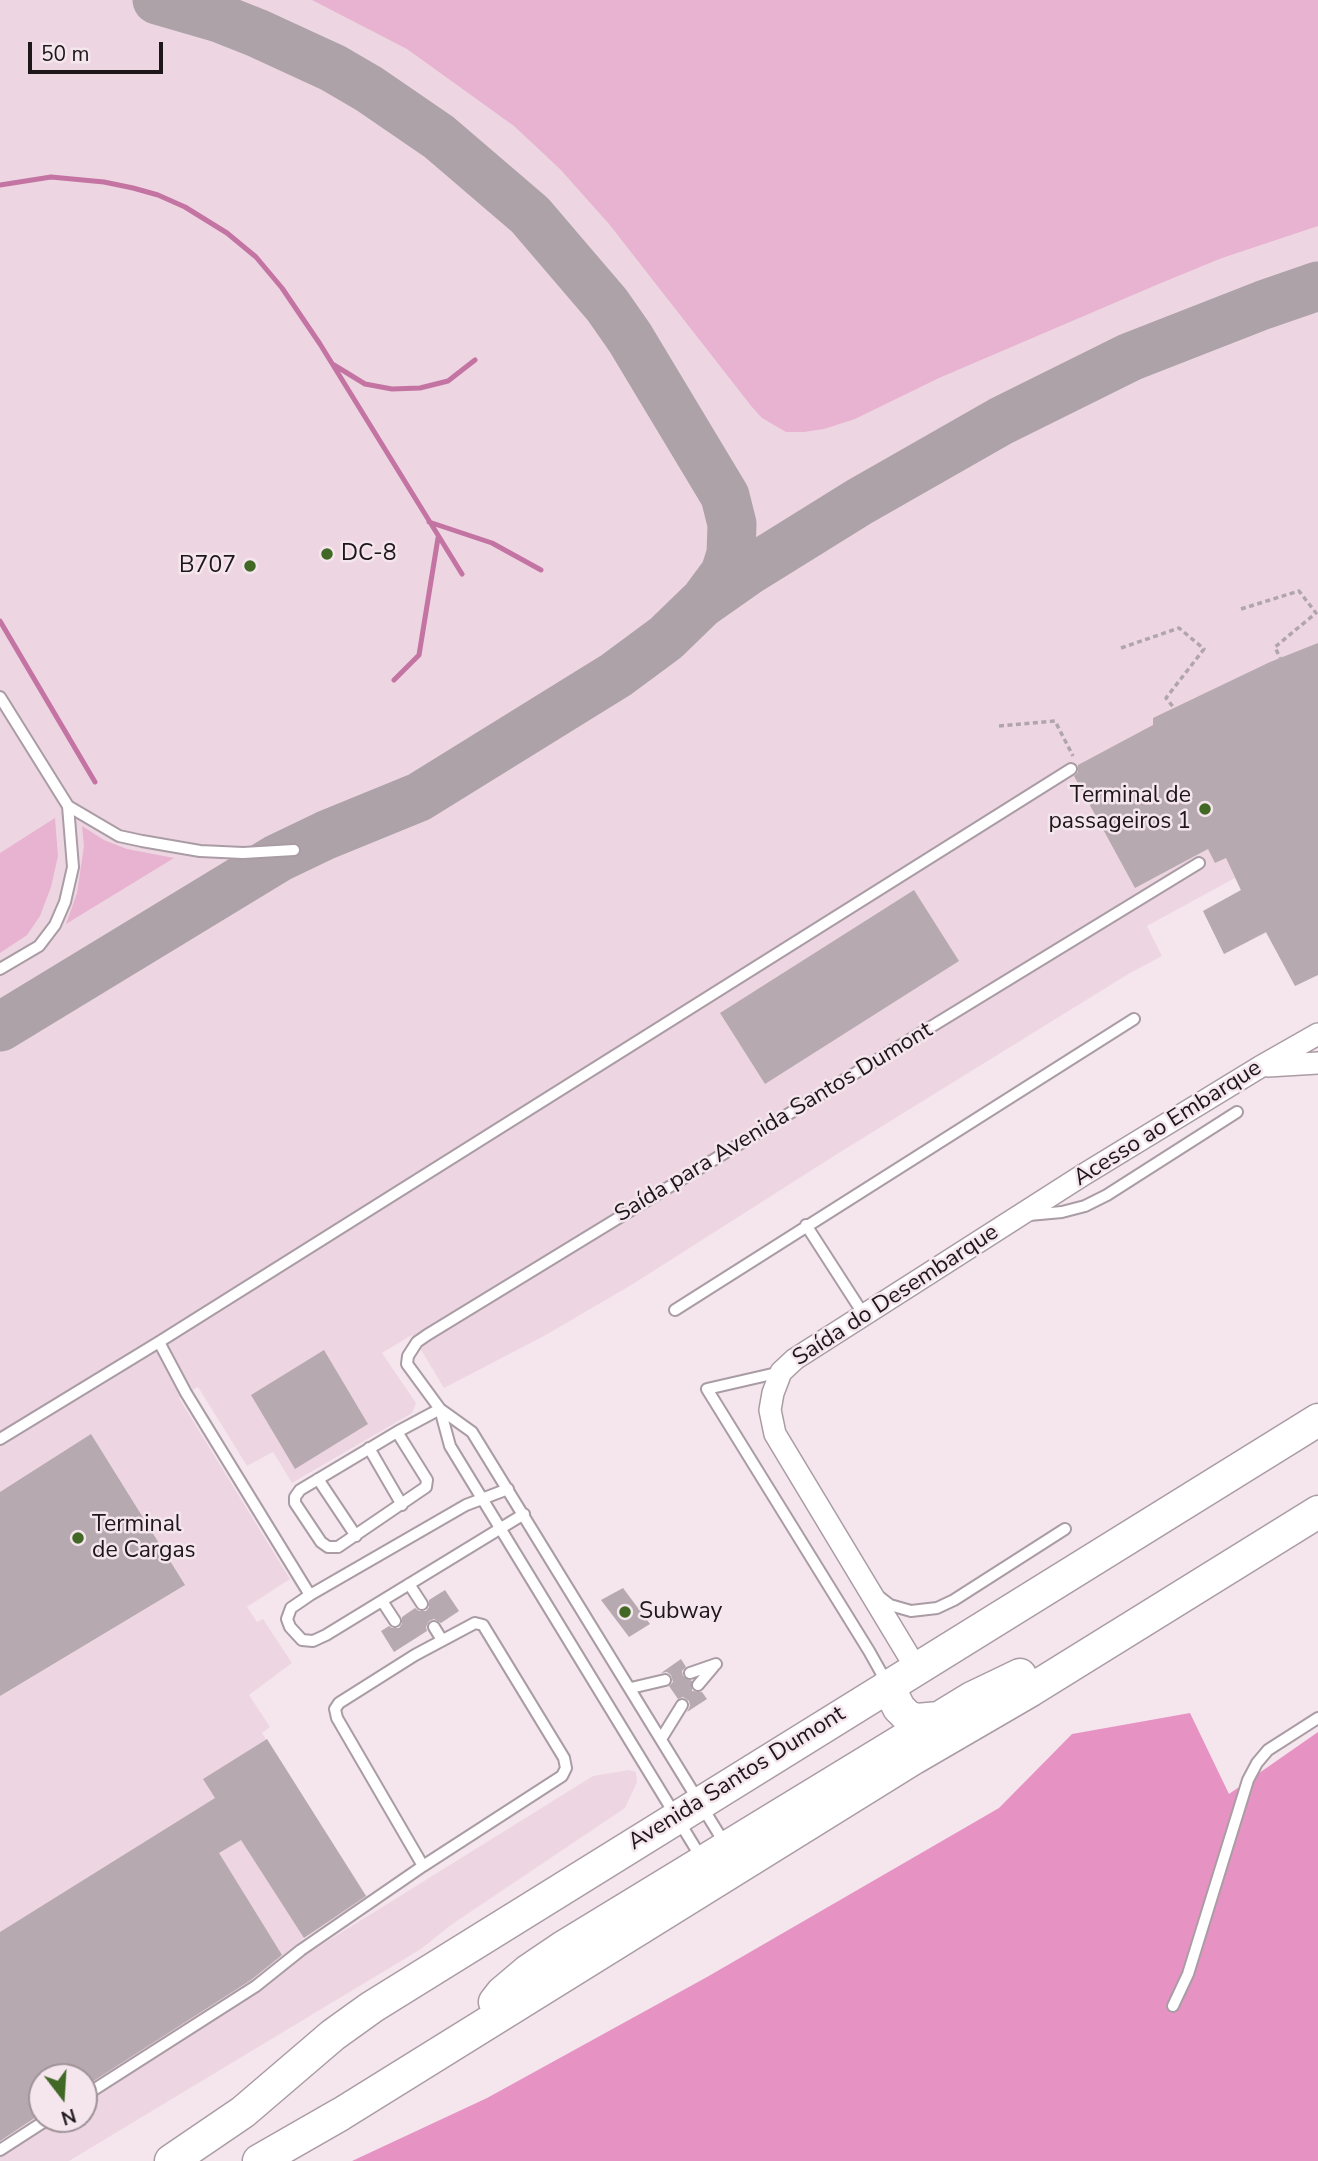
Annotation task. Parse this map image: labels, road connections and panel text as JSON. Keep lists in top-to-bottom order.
{
  "streets": {
    "main road": ["Avenida Santos Dumont"],
    "street": ["Acesso ao Embarque", "Saída do Desembarque"],
    "lane": ["Saída para Avenida Santos Dumont"]
  },
  "crossings": [
    ["Acesso ao Embarque", "Saída do Desembarque"],
    ["Saída do Desembarque", "Avenida Santos Dumont"]
  ],
  "places": [
    "DC-8",
    "B707",
    "Terminal de passageiros 1",
    "Terminal de Cargas",
    "Subway"
  ],
  "scale_bar": "50 m",
  "north": "bottom"
}
